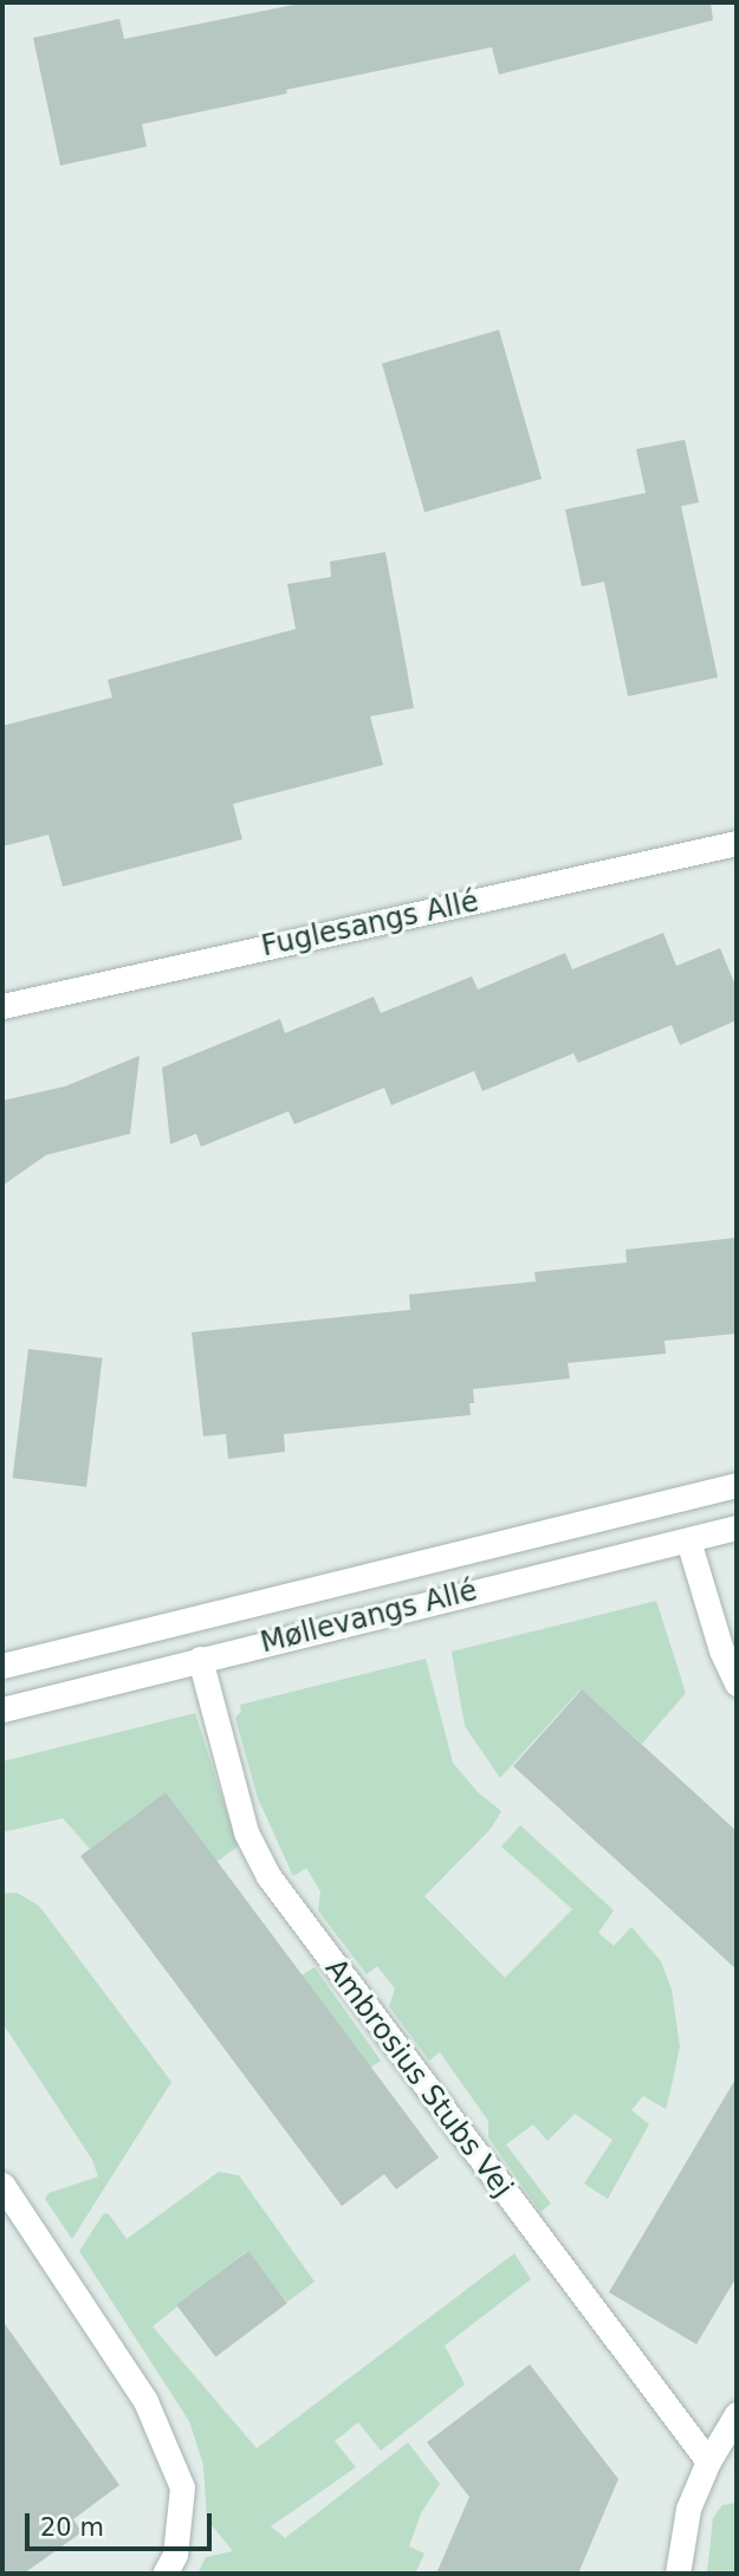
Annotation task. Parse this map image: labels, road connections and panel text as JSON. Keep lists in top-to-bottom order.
{
  "streets": {
    "street": ["Fuglesangs Allé", "Møllevangs Allé", "Ambrosius Stubs Vej"]
  },
  "crossings": [
    ["Møllevangs Allé", "Ambrosius Stubs Vej"]
  ],
  "scale_bar": "20 m"
}
